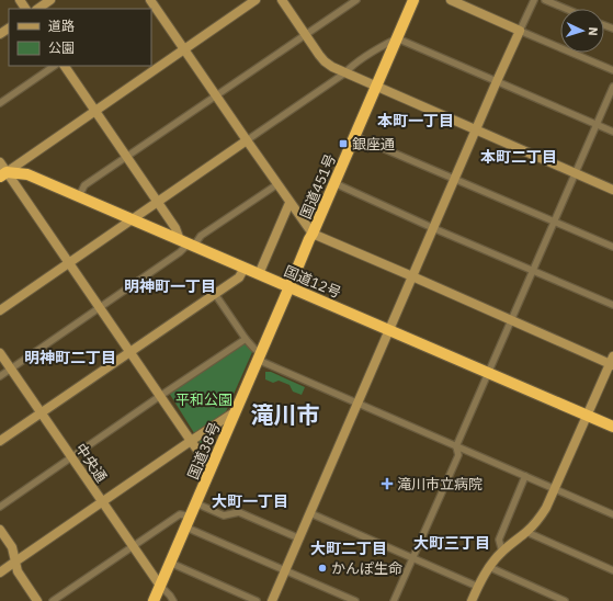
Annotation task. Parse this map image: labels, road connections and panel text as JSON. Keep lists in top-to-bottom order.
{
  "streets": {
    "highway": ["国道451号", "国道12号", "国道38号"],
    "street": ["中央通"]
  },
  "crossings": [
    ["国道451号", "国道12号"],
    ["国道451号", "国道38号"],
    ["国道12号", "国道38号"],
    ["国道38号", "中央通"]
  ],
  "districts": [
    "本町一丁目",
    "本町二丁目",
    "明神町一丁目",
    "明神町二丁目",
    "滝川市",
    "大町一丁目",
    "大町三丁目",
    "大町二丁目"
  ],
  "parks": ["平和公園"],
  "places": {
    "transit": ["銀座通"],
    "health": ["滝川市立病院"],
    "other": ["かんぽ生命"]
  },
  "legend": ["道路", "公園"],
  "north": "right"
}
